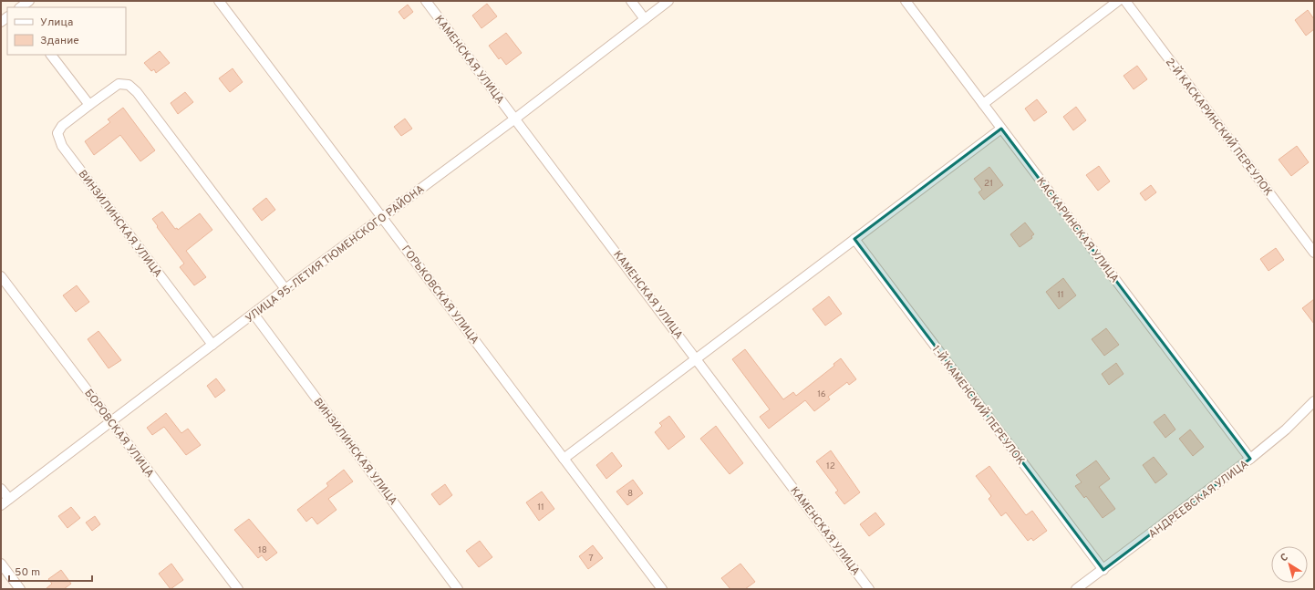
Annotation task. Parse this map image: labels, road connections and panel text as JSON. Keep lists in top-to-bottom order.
{
  "streets": {
    "street": [
      "КАМЕНСКАЯ УЛИЦА",
      "2-Й КАСКАРИНСКИЙ ПЕРЕУЛОК",
      "ВИНЗИЛИНСКАЯ УЛИЦА",
      "КАСКАРИНСКАЯ УЛИЦА",
      "УЛИЦА 95-ЛЕТИЯ ТЮМЕНСКОГО РАЙОНА",
      "ГОРЬКОВСКАЯ УЛИЦА",
      "1-Й КАМЕНСКИЙ ПЕРЕУЛОК",
      "БОРОВСКАЯ УЛИЦА",
      "АНДРЕЕВСКАЯ УЛИЦА"
    ]
  },
  "crossings": [
    ["КАМЕНСКАЯ УЛИЦА", "УЛИЦА 95-ЛЕТИЯ ТЮМЕНСКОГО РАЙОНА"],
    ["ВИНЗИЛИНСКАЯ УЛИЦА", "УЛИЦА 95-ЛЕТИЯ ТЮМЕНСКОГО РАЙОНА"],
    ["КАСКАРИНСКАЯ УЛИЦА", "АНДРЕЕВСКАЯ УЛИЦА"],
    ["УЛИЦА 95-ЛЕТИЯ ТЮМЕНСКОГО РАЙОНА", "ГОРЬКОВСКАЯ УЛИЦА"],
    ["УЛИЦА 95-ЛЕТИЯ ТЮМЕНСКОГО РАЙОНА", "БОРОВСКАЯ УЛИЦА"],
    ["1-Й КАМЕНСКИЙ ПЕРЕУЛОК", "АНДРЕЕВСКАЯ УЛИЦА"]
  ],
  "house_numbers": [
    "21",
    "11",
    "16",
    "12",
    "8",
    "11",
    "18",
    "7"
  ],
  "legend": ["Улица", "Здание"],
  "scale_bar": "50 m",
  "north": "top left"
}
